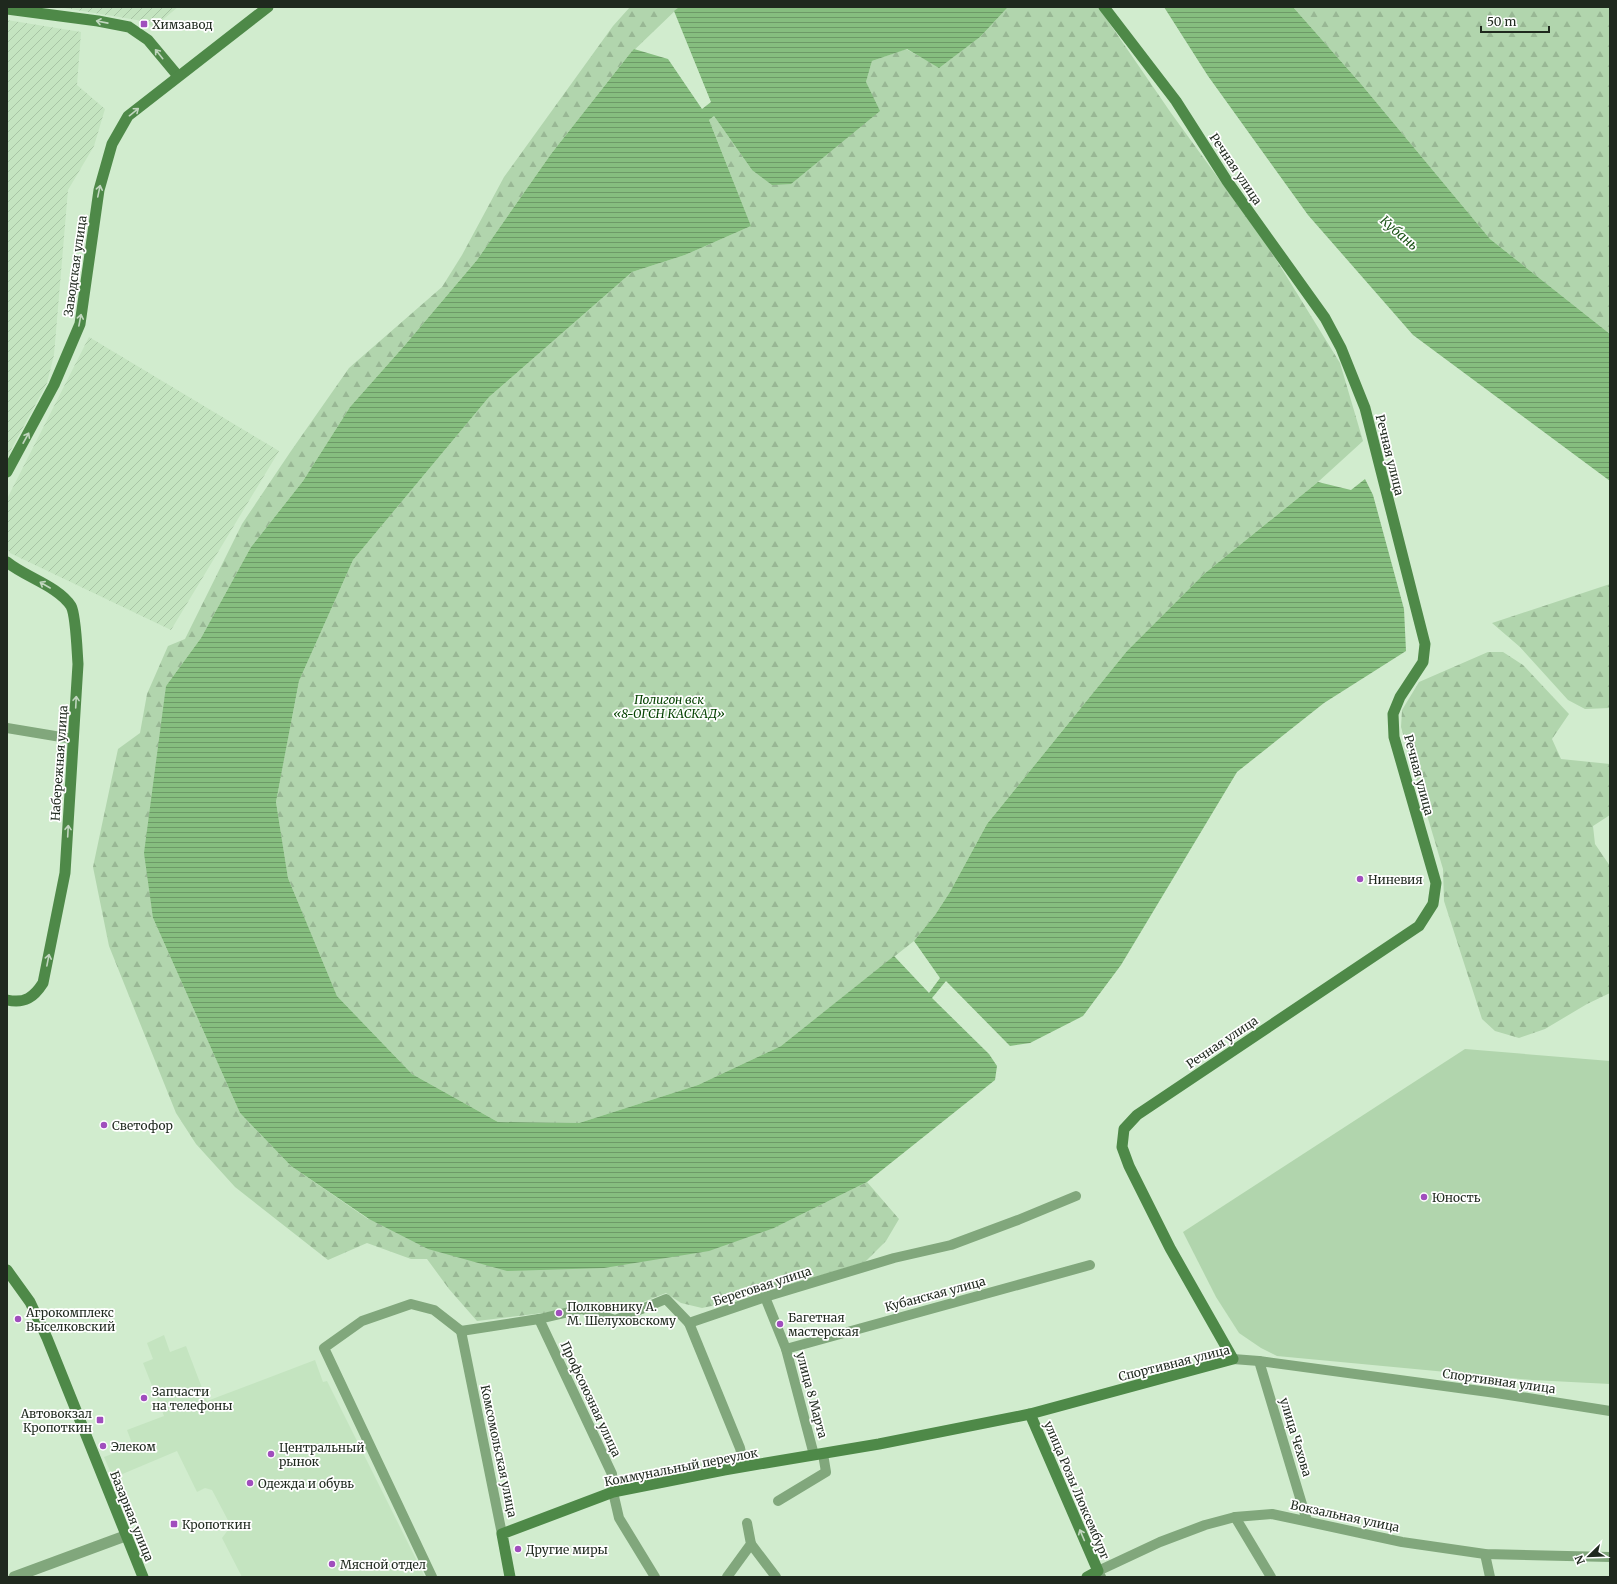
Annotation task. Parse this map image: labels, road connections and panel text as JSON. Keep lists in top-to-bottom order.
{
  "streets": {
    "main road": [
      "Речная улица",
      "Заводская улица",
      "Набережная улица",
      "Спортивная улица",
      "Комсомольская улица",
      "Коммунальный переулок",
      "улица Розы Люксембург",
      "Базарная улица",
      "Вокзальная улица"
    ],
    "street": [
      "Береговая улица",
      "Кубанская улица",
      "улица 8 Марта",
      "Профсоюзная улица",
      "улица Чехова"
    ]
  },
  "crossings": [
    ["Речная улица", "Спортивная улица"],
    ["Береговая улица", "улица 8 Марта"],
    ["Кубанская улица", "улица 8 Марта"],
    ["Спортивная улица", "улица 8 Марта"],
    ["Спортивная улица", "улица Чехова"],
    ["Спортивная улица", "Коммунальный переулок"],
    ["Спортивная улица", "улица Розы Люксембург"],
    ["улица 8 Марта", "Коммунальный переулок"],
    ["Профсоюзная улица", "Коммунальный переулок"],
    ["улица Чехова", "Вокзальная улица"],
    ["Комсомольская улица", "Коммунальный переулок"],
    ["улица Розы Люксембург", "Вокзальная улица"]
  ],
  "one_way": ["Заводская улица", "Набережная улица", "улица Розы Люксембург"],
  "water": ["Кубань"],
  "parks": ["Полигон вск «8-ОГСН КАСКАД»"],
  "places": {
    "transit": ["Химзавод", "Автовокзал Кропоткин", "Кропоткин"],
    "other": [
      "Ниневия",
      "Светофор",
      "Юность",
      "Полковнику А. М. Шелуховскому",
      "Агрокомплекс Выселковский",
      "Багетная мастерская",
      "Запчасти на телефоны",
      "Элеком",
      "Центральный рынок",
      "Одежда и обувь",
      "Другие миры",
      "Мясной отдел"
    ]
  },
  "scale_bar": "50 m",
  "north": "bottom left"
}
